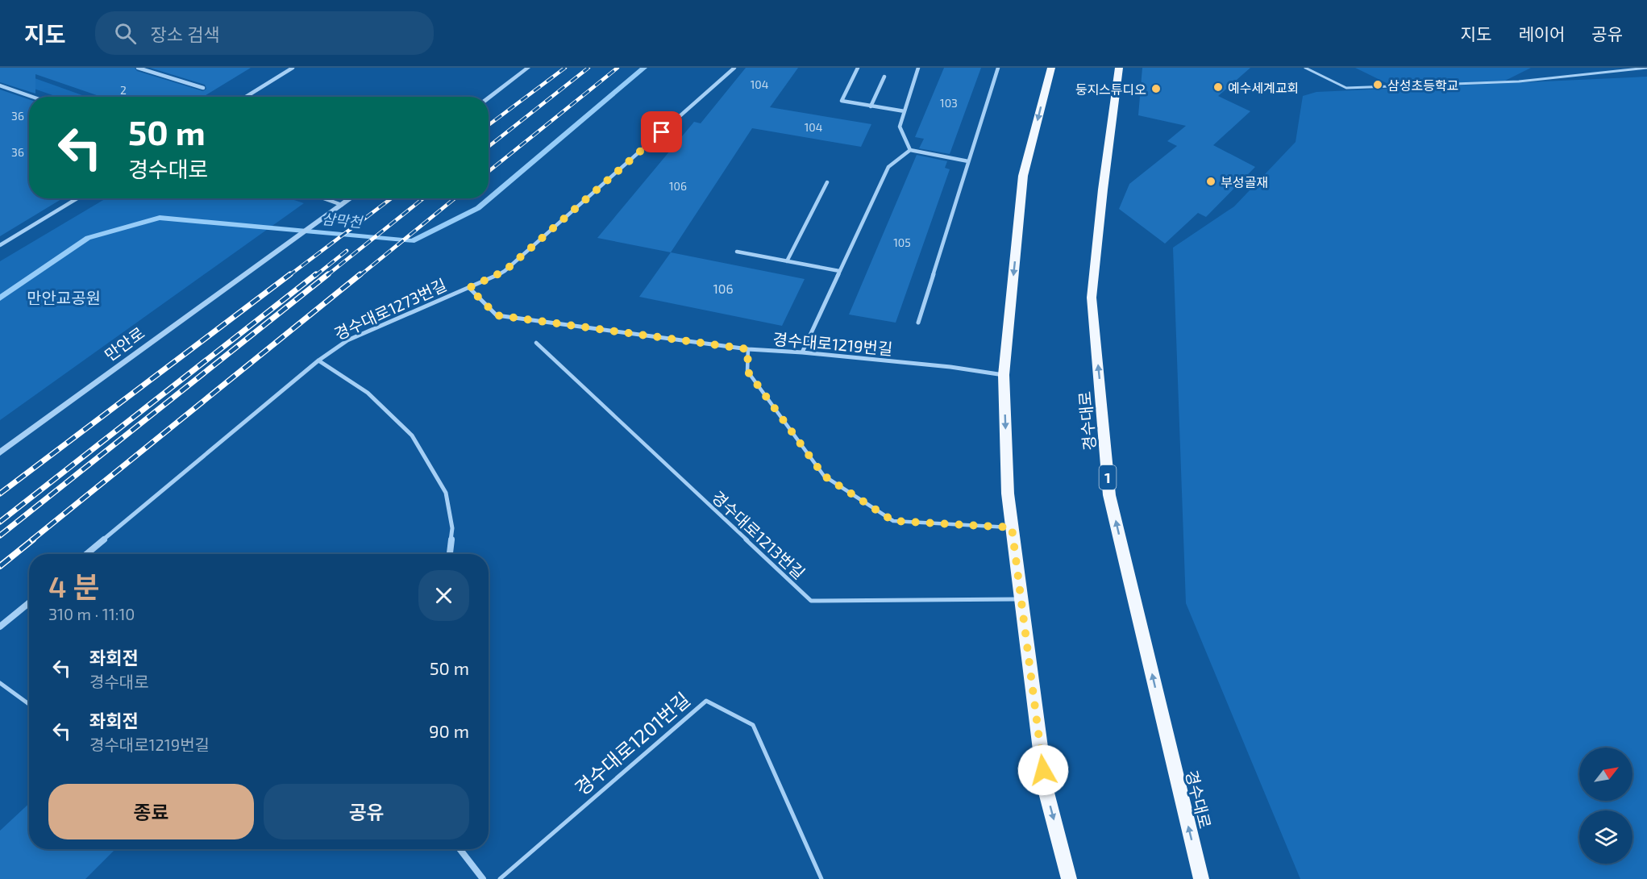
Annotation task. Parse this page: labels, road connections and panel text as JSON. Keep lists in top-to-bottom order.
{
  "streets": {
    "main road": ["경수대로", "1"],
    "street": ["경수대로1273번길", "만안로", "경수대로1219번길"],
    "lane": ["경수대로1213번길", "경수대로1201번길"]
  },
  "crossings": [
    ["경수대로1273번길", "경수대로1219번길"]
  ],
  "water": ["삼막천"],
  "parks": ["만안교공원"],
  "places": [
    "삼성초등학교",
    "예수세계교회",
    "둥지스튜디오",
    "부성골재"
  ],
  "house_numbers": [
    "104",
    "2",
    "103",
    "36",
    "104",
    "36",
    "106",
    "105",
    "106"
  ],
  "north": "top right",
  "page": {
    "header": "지도",
    "search": "장소 검색",
    "nav": ["지도", "레이어", "공유"],
    "turn": ["50 m", "경수대로"],
    "heading": ["4 분", "310 m · 11:10"],
    "list": [
      {
        "name": "좌회전",
        "note": "경수대로",
        "value": "50 m"
      },
      {
        "name": "좌회전",
        "note": "경수대로1219번길",
        "value": "90 m"
      }
    ],
    "buttons": ["종료", "공유"]
  }
}
